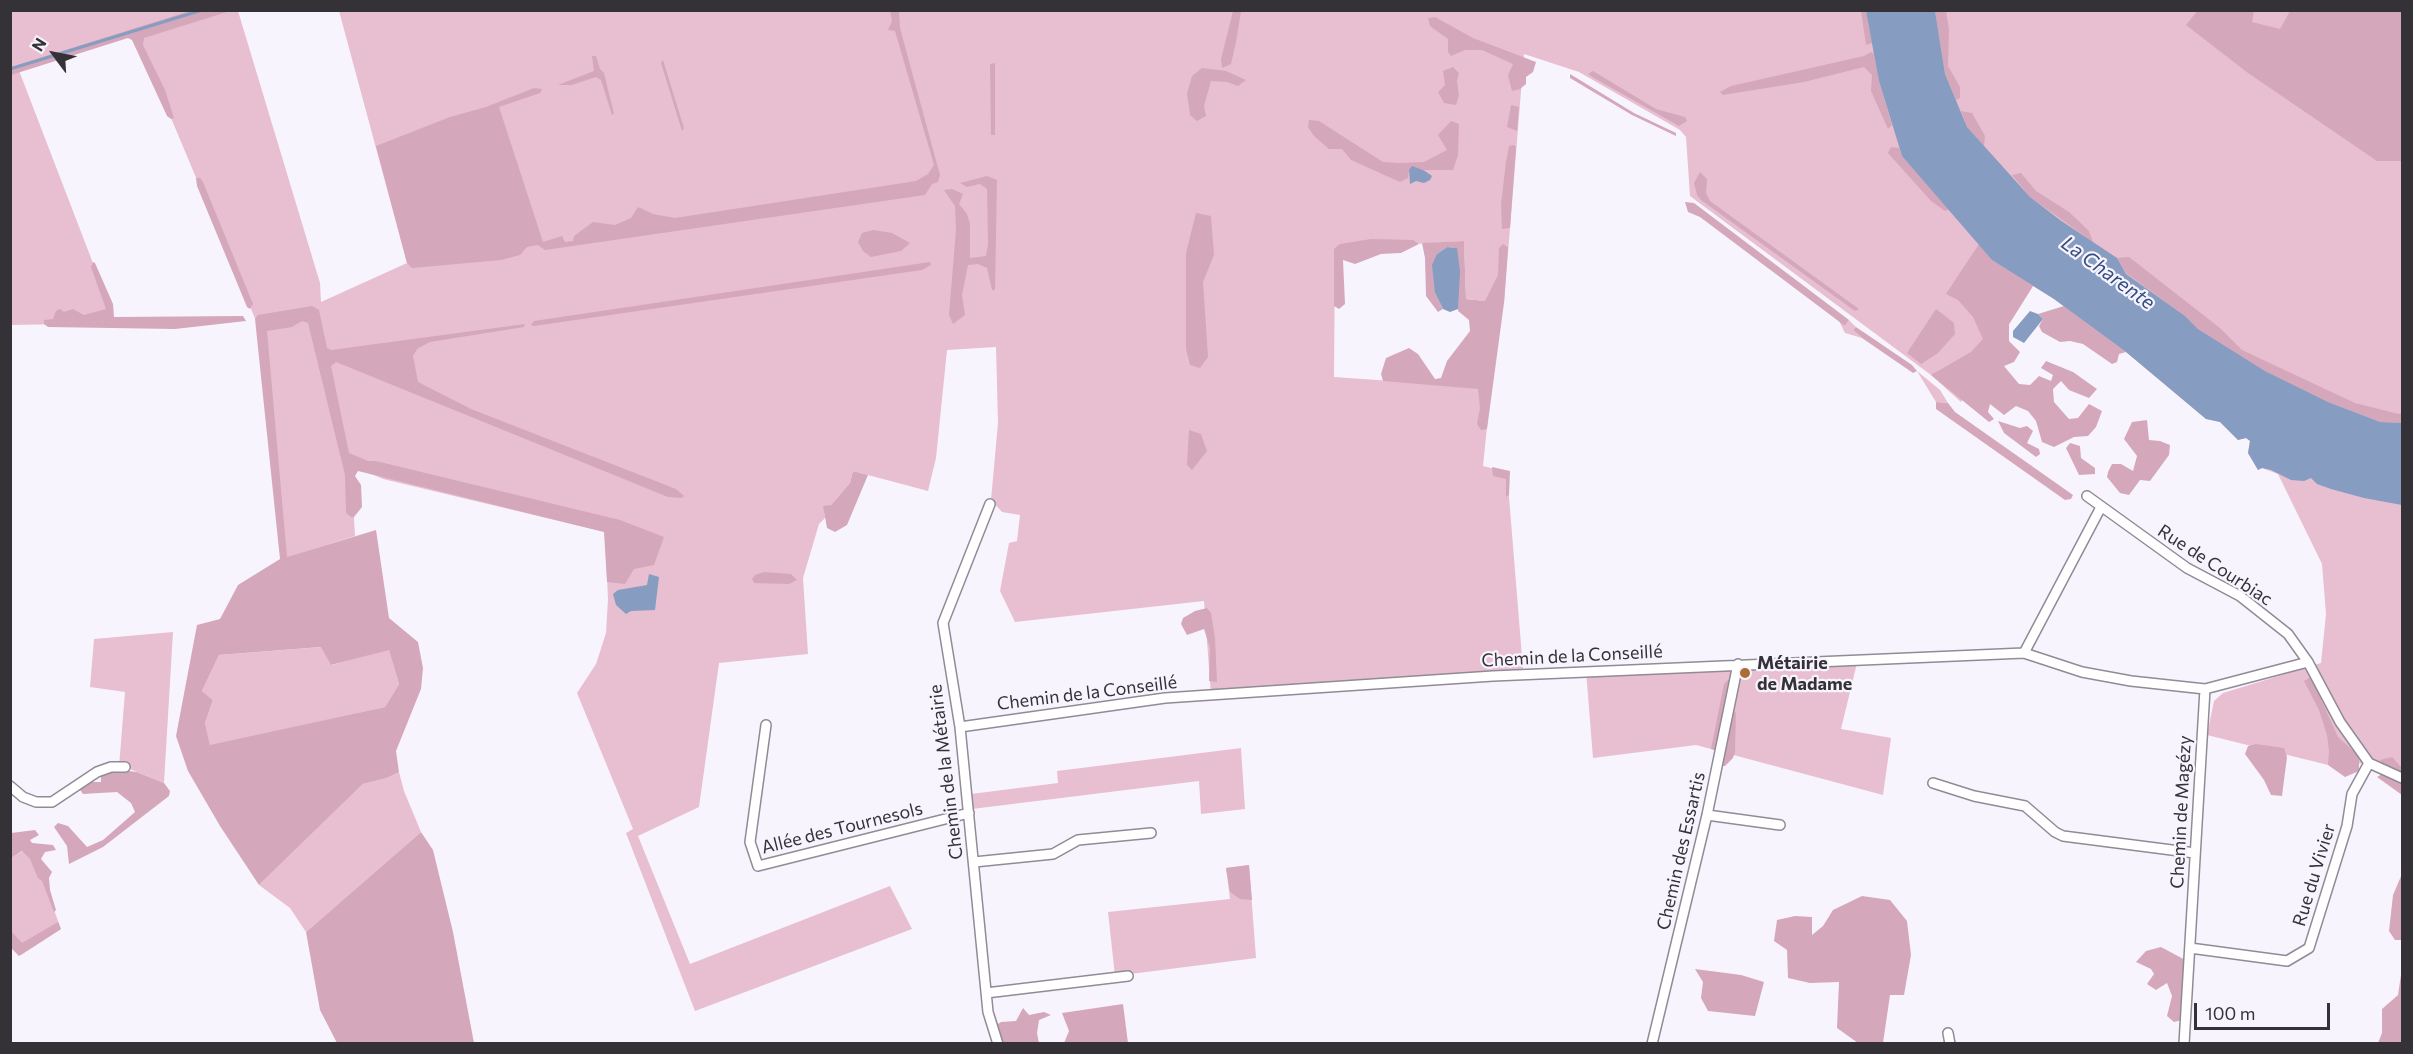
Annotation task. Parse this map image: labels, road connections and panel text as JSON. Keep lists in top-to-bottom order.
{
  "streets": {
    "street": [
      "Rue de Courbiac",
      "Chemin de la Conseillé",
      "Chemin de la Métairie",
      "Chemin de Magézy",
      "Allée des Tournesols",
      "Chemin des Essartis",
      "Rue du Vivier"
    ]
  },
  "crossings": [
    ["Rue de Courbiac", "Rue du Vivier"],
    ["Chemin de la Conseillé", "Chemin de la Métairie"],
    ["Chemin de la Conseillé", "Chemin des Essartis"],
    ["Chemin de la Métairie", "Allée des Tournesols"],
    ["Chemin de Magézy", "Rue du Vivier"]
  ],
  "water": ["La Charente"],
  "places": ["Métairie de Madame"],
  "scale_bar": "100 m",
  "north": "top left"
}
